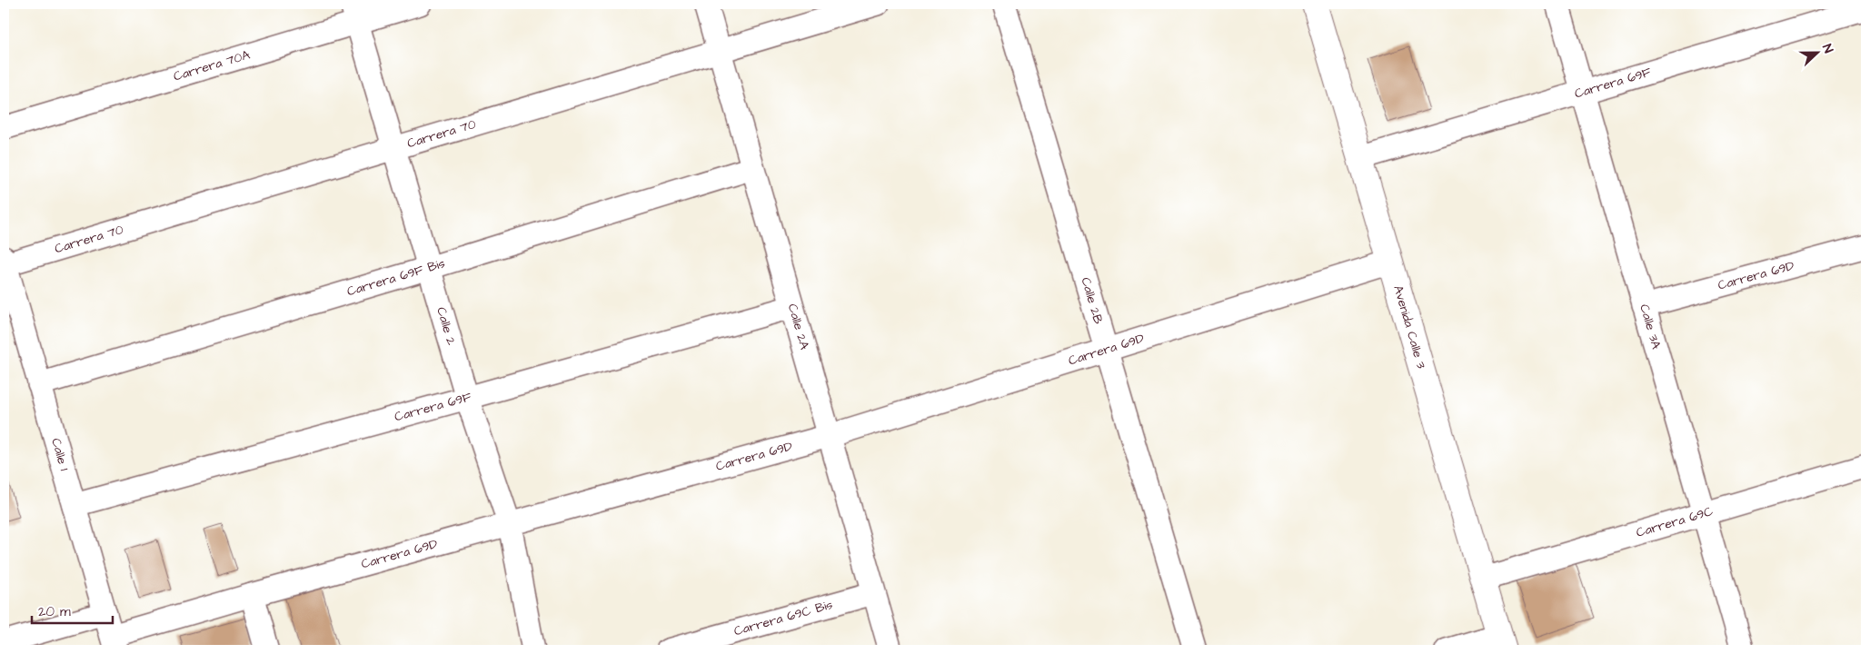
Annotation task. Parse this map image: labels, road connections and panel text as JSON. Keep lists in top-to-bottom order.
{
  "streets": {
    "street": [
      "Carrera 70A",
      "Carrera 69F",
      "Carrera 70",
      "Carrera 69D",
      "Carrera 69F Bis",
      "Calle 2B",
      "Calle 2",
      "Calle 2A",
      "Avenida Calle 3",
      "Calle 3A",
      "Calle 1",
      "Carrera 69C",
      "Carrera 69C Bis"
    ]
  },
  "crossings": [
    ["Carrera 70A", "Calle 2"],
    ["Carrera 69F", "Calle 2"],
    ["Carrera 69F", "Calle 2A"],
    ["Carrera 69F", "Avenida Calle 3"],
    ["Carrera 69F", "Calle 3A"],
    ["Carrera 69F", "Calle 1"],
    ["Carrera 70", "Calle 2"],
    ["Carrera 70", "Calle 2A"],
    ["Carrera 70", "Calle 1"],
    ["Carrera 69D", "Calle 2B"],
    ["Carrera 69D", "Calle 2"],
    ["Carrera 69D", "Calle 2A"],
    ["Carrera 69D", "Avenida Calle 3"],
    ["Carrera 69D", "Calle 3A"],
    ["Carrera 69D", "Calle 1"],
    ["Carrera 69F Bis", "Calle 2"],
    ["Carrera 69F Bis", "Calle 2A"],
    ["Carrera 69F Bis", "Calle 1"],
    ["Calle 2A", "Carrera 69C Bis"],
    ["Avenida Calle 3", "Carrera 69C"],
    ["Calle 3A", "Carrera 69C"]
  ],
  "scale_bar": "20 m",
  "north": "right"
}
